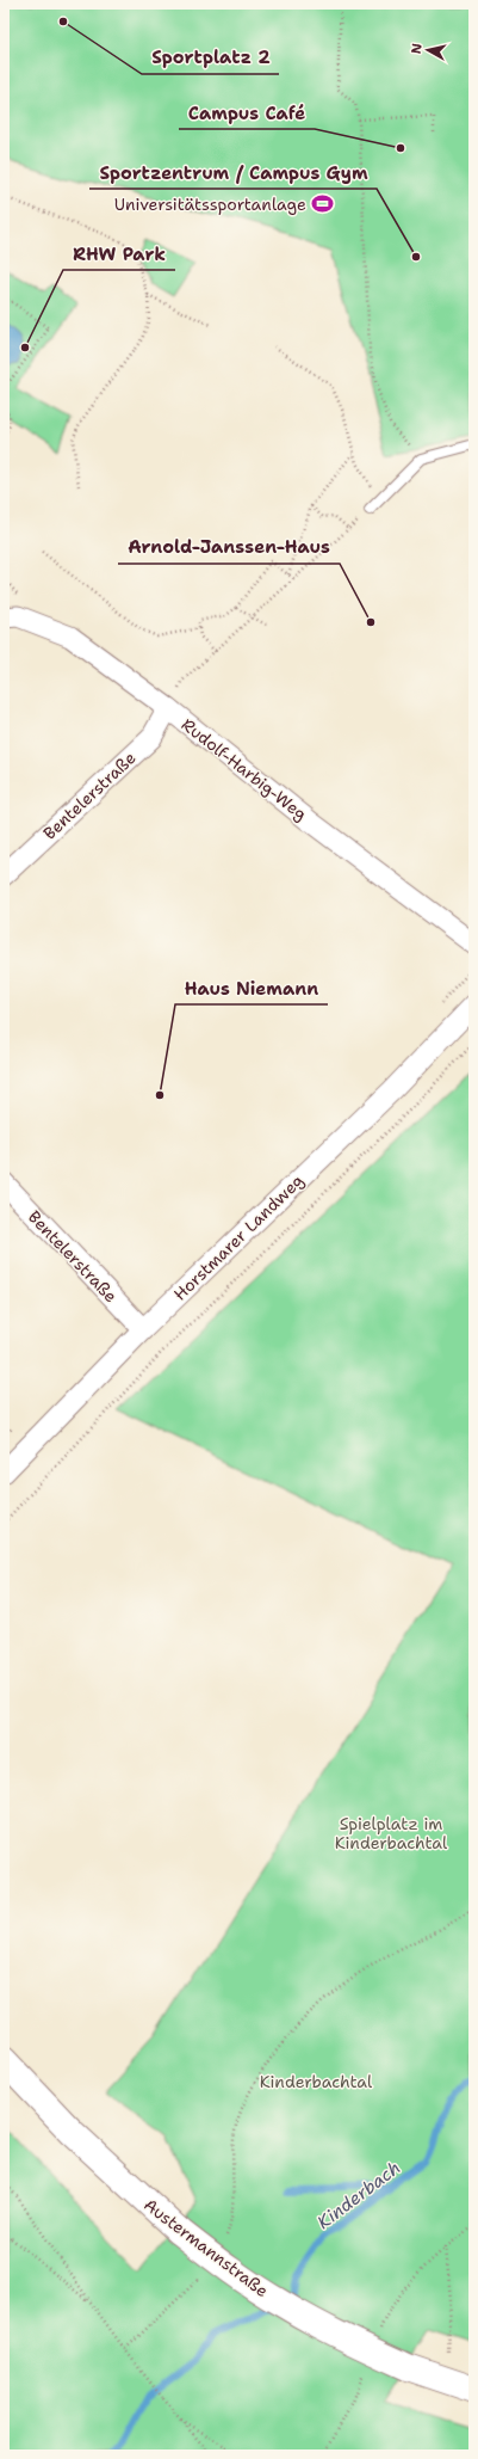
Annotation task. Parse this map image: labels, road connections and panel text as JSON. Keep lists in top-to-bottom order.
{
  "streets": {
    "main road": ["Austermannstraße"],
    "street": ["Rudolf-Harbig-Weg", "Bentelerstraße", "Horstmarer Landweg"]
  },
  "crossings": [
    ["Rudolf-Harbig-Weg", "Bentelerstraße"],
    ["Bentelerstraße", "Horstmarer Landweg"]
  ],
  "water": ["Kinderbach"],
  "parks": ["Spielplatz im Kinderbachtal", "Kinderbachtal"],
  "places": {
    "other": [
      "Sportplatz 2",
      "Campus Café",
      "Sportzentrum / Campus Gym",
      "RHW Park",
      "Arnold-Janssen-Haus",
      "Haus Niemann"
    ],
    "sports": ["Universitätssportanlage"]
  },
  "north": "left"
}
